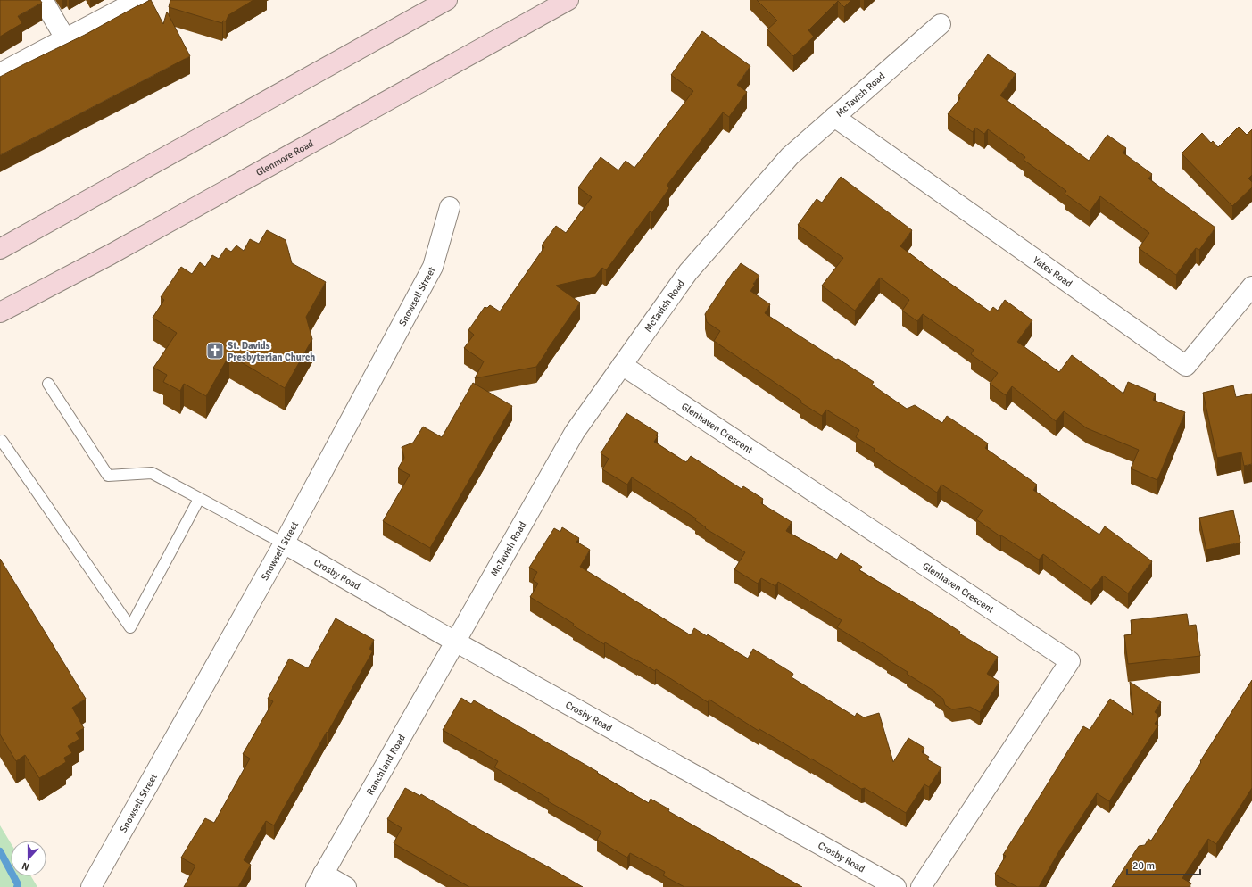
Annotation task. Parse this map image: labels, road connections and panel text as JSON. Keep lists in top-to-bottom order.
{
  "streets": {
    "main road": ["Glenmore Road"],
    "street": [
      "McTavish Road",
      "Yates Road",
      "Snowsell Street",
      "Glenhaven Crescent",
      "Crosby Road",
      "Ranchland Road"
    ]
  },
  "crossings": [
    ["McTavish Road", "Yates Road"],
    ["McTavish Road", "Glenhaven Crescent"],
    ["McTavish Road", "Crosby Road"],
    ["McTavish Road", "Ranchland Road"],
    ["Snowsell Street", "Crosby Road"],
    ["Crosby Road", "Ranchland Road"]
  ],
  "places": {
    "church": ["St. Davids Presbyterian Church"]
  },
  "scale_bar": "20 m",
  "north": "bottom"
}
